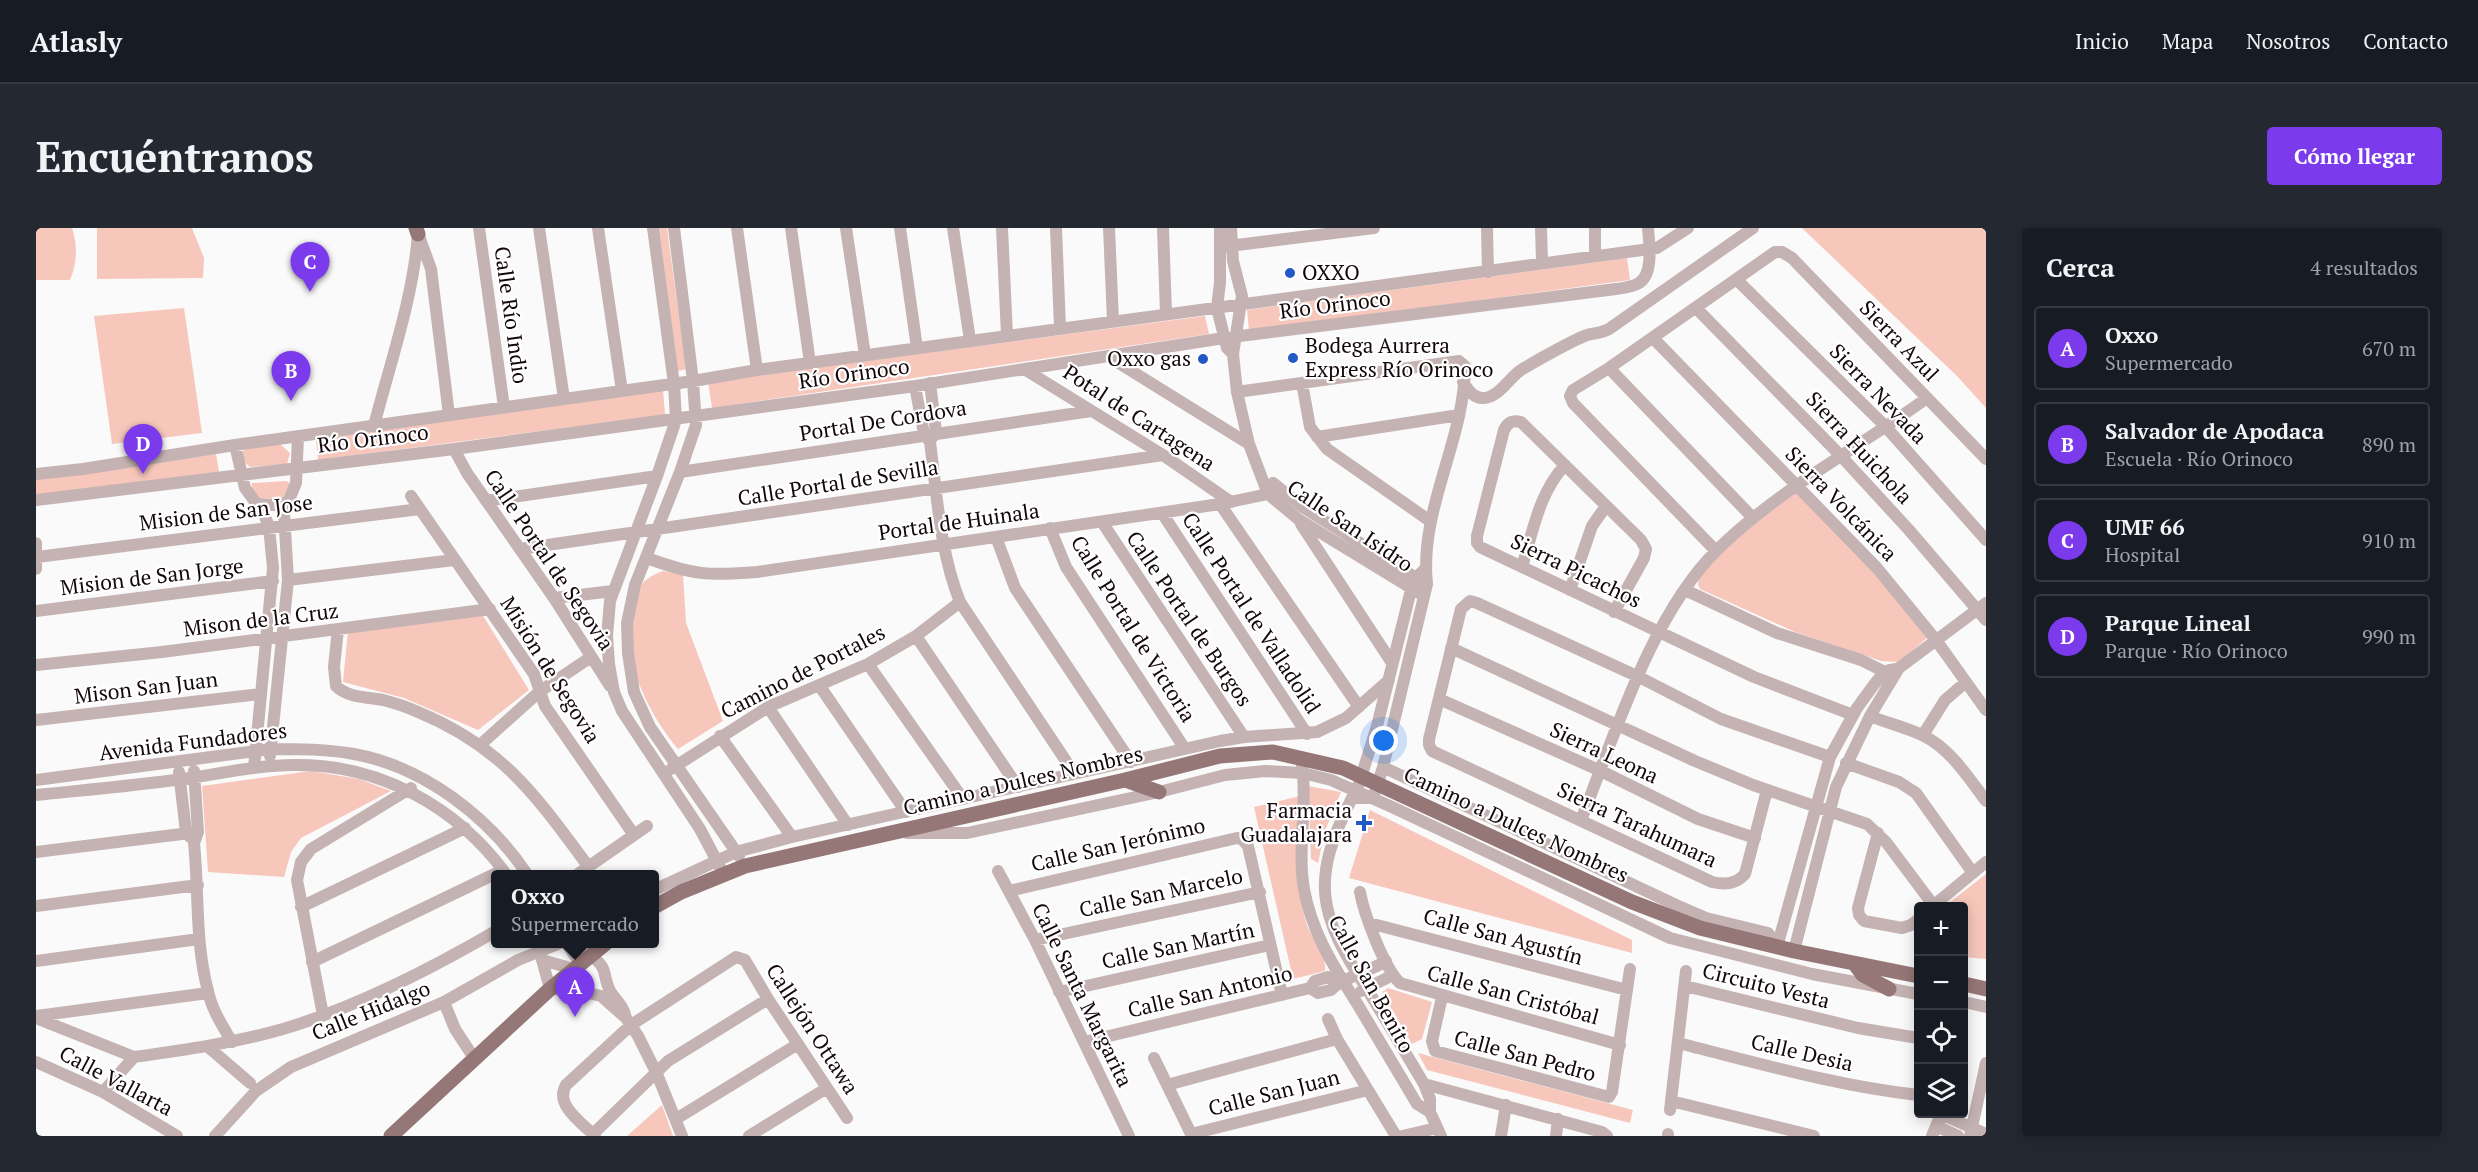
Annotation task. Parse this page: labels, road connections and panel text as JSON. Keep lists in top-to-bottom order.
{
  "streets": {
    "main road": ["Camino a Dulces Nombres"],
    "street": [
      "Río Orinoco",
      "Calle Río Indio",
      "Sierra Azul",
      "Sierra Nevada",
      "Potal de Cartagena",
      "Portal De Cordova",
      "Sierra Huichola",
      "Calle Portal de Sevilla",
      "Sierra Volcánica",
      "Mision de San Jose",
      "Portal de Huinala",
      "Calle San Isidro",
      "Calle Portal de Segovia",
      "Sierra Picachos",
      "Mision de San Jorge",
      "Calle Portal de Valladolid",
      "Calle Portal de Burgos",
      "Mison de la Cruz",
      "Calle Portal de Victoria",
      "Misión de Segovia",
      "Camino de Portales",
      "Mison San Juan",
      "Avenida Fundadores",
      "Sierra Leona",
      "Sierra Tarahumara",
      "Calle San Jerónimo",
      "Calle San Marcelo",
      "Calle San Agustín",
      "Calle San Martín",
      "Calle San Benito",
      "Circuito Vesta",
      "Calle San Antonio",
      "Calle Santa Margarita",
      "Calle San Cristóbal",
      "Calle Hidalgo",
      "Callejón Ottawa",
      "Calle Desia",
      "Calle San Pedro",
      "Calle Vallarta",
      "Calle San Juan"
    ]
  },
  "crossings": [
    ["Río Orinoco", "Calle Río Indio"],
    ["Río Orinoco", "Potal de Cartagena"],
    ["Río Orinoco", "Calle Portal de Segovia"],
    ["Sierra Azul", "Sierra Nevada"],
    ["Potal de Cartagena", "Portal De Cordova"],
    ["Potal de Cartagena", "Calle Portal de Sevilla"],
    ["Potal de Cartagena", "Portal de Huinala"],
    ["Portal De Cordova", "Calle Portal de Segovia"],
    ["Calle Portal de Sevilla", "Calle Portal de Segovia"],
    ["Mision de San Jose", "Misión de Segovia"],
    ["Portal de Huinala", "Calle San Isidro"],
    ["Portal de Huinala", "Calle Portal de Segovia"],
    ["Portal de Huinala", "Calle Portal de Valladolid"],
    ["Portal de Huinala", "Calle Portal de Burgos"],
    ["Portal de Huinala", "Calle Portal de Victoria"],
    ["Calle Portal de Segovia", "Camino de Portales"],
    ["Calle Portal de Segovia", "Camino a Dulces Nombres"],
    ["Calle Portal de Valladolid", "Camino a Dulces Nombres"],
    ["Calle Portal de Burgos", "Camino a Dulces Nombres"],
    ["Mison de la Cruz", "Misión de Segovia"],
    ["Calle Portal de Victoria", "Camino a Dulces Nombres"],
    ["Sierra Leona", "Sierra Tarahumara"],
    ["Camino a Dulces Nombres", "Calle San Benito"],
    ["Calle San Jerónimo", "Calle San Marcelo"],
    ["Calle San Jerónimo", "Calle Santa Margarita"],
    ["Calle San Marcelo", "Calle Santa Margarita"],
    ["Calle San Martín", "Calle Santa Margarita"],
    ["Calle San Benito", "Calle San Antonio"],
    ["Circuito Vesta", "Calle Desia"],
    ["Calle San Antonio", "Calle Santa Margarita"],
    ["Calle San Cristóbal", "Calle San Pedro"]
  ],
  "places": {
    "other": ["OXXO", "Bodega Aurrera Express Río Orinoco", "Oxxo gas"],
    "health": ["Farmacia Guadalajara"]
  },
  "page": {
    "header": "Atlasly",
    "nav": [
      "Inicio",
      "Mapa",
      "Nosotros",
      "Contacto"
    ],
    "buttons": "Cómo llegar",
    "title": "Encuéntranos",
    "heading": ["Cerca", "4 resultados"],
    "pins": [
      "C",
      "B",
      "D",
      "A"
    ],
    "list": [
      {
        "mark": "A",
        "name": "Oxxo",
        "note": "Supermercado",
        "value": "670 m"
      },
      {
        "mark": "B",
        "name": "Salvador de Apodaca",
        "note": "Escuela · Río Orinoco",
        "value": "890 m"
      },
      {
        "mark": "C",
        "name": "UMF 66",
        "note": "Hospital",
        "value": "910 m"
      },
      {
        "mark": "D",
        "name": "Parque Lineal",
        "note": "Parque · Río Orinoco",
        "value": "990 m"
      }
    ],
    "popup": ["Oxxo", "Supermercado"],
    "map_buttons": ["+", "−"]
  }
}
